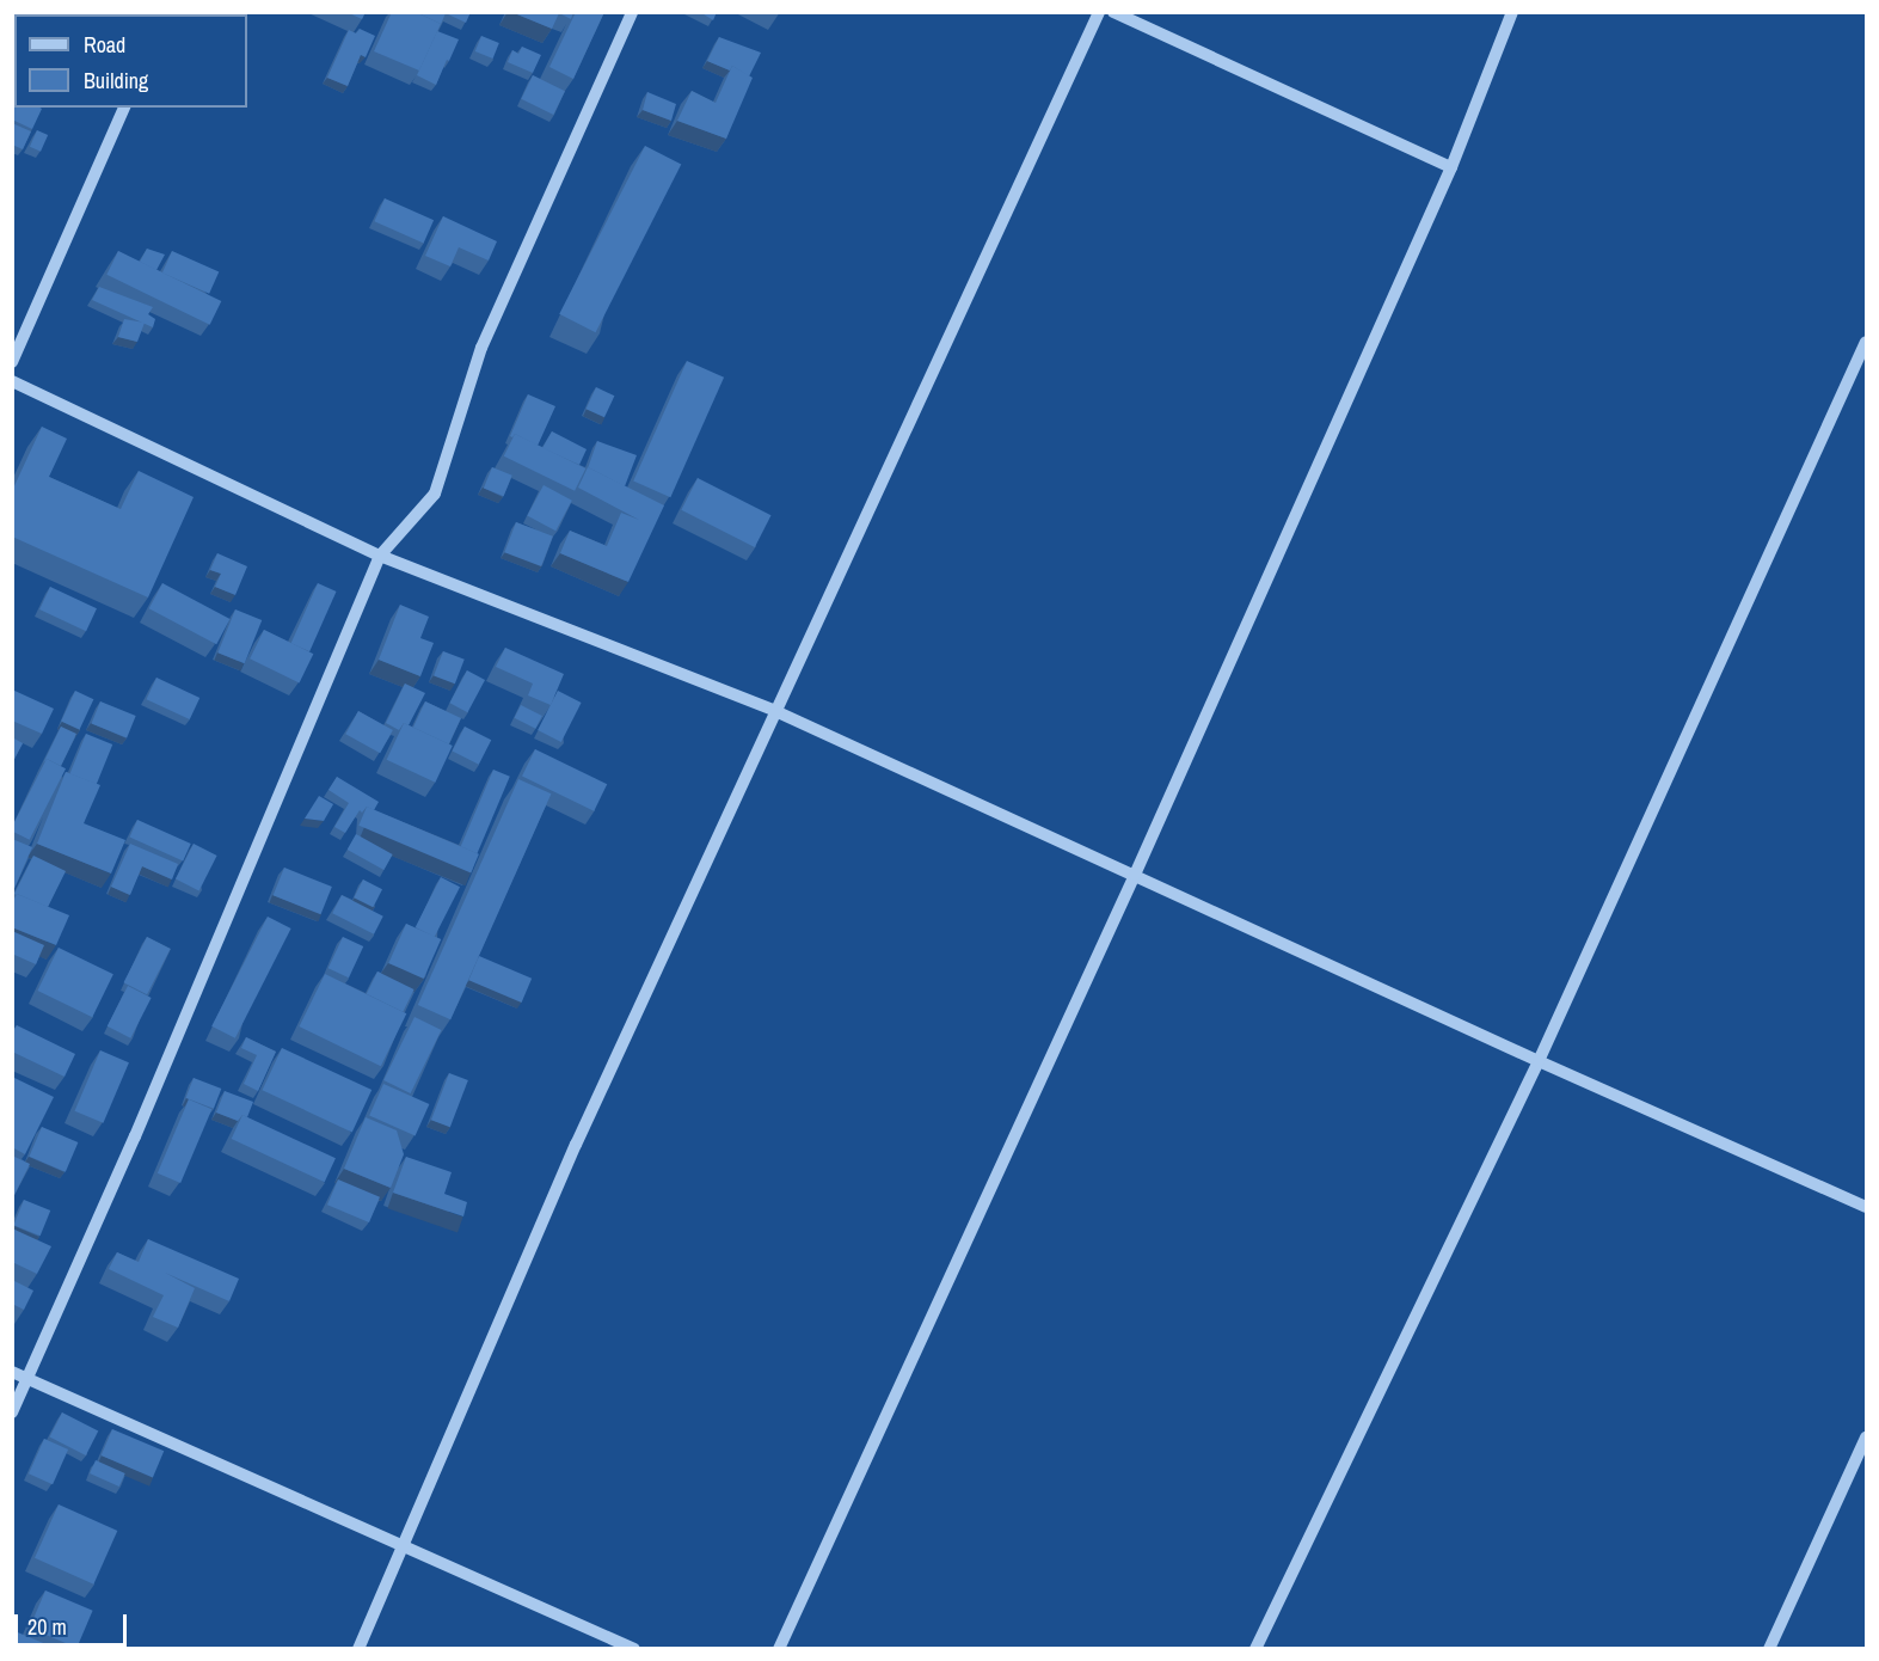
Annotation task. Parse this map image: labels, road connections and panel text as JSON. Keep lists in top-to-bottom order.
{
  "legend": ["Road", "Building"],
  "scale_bar": "20 m"
}
